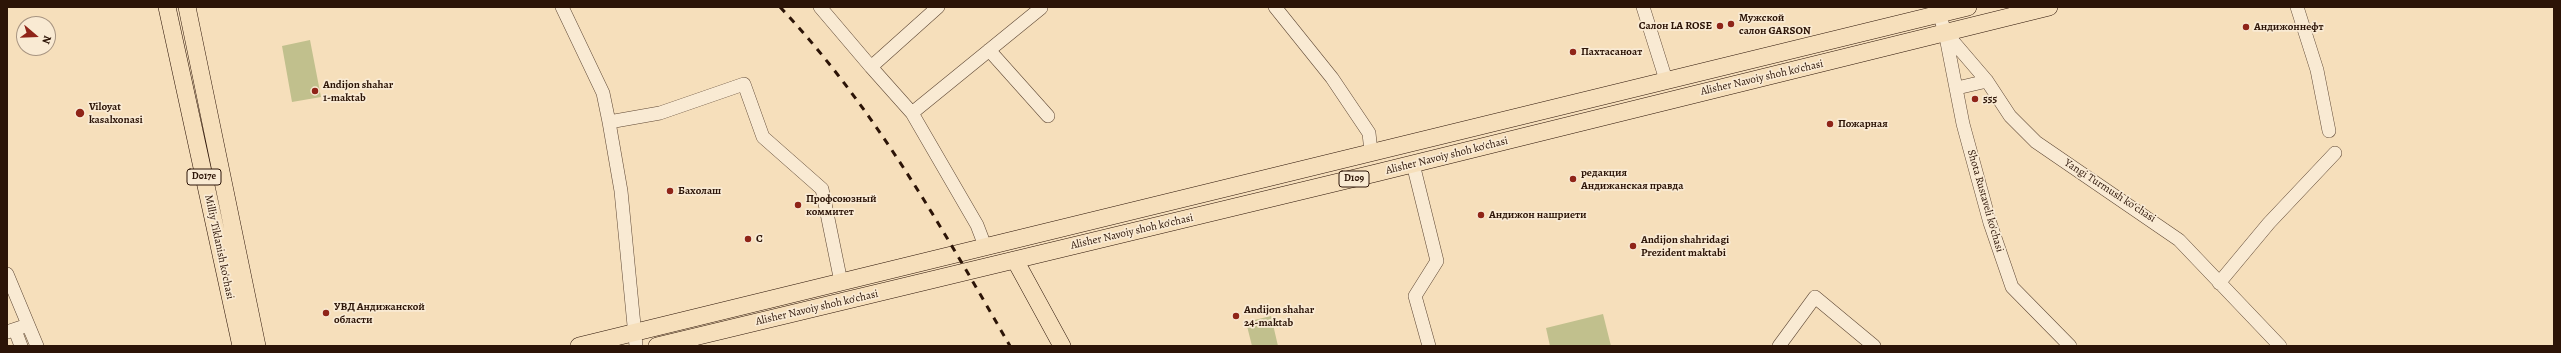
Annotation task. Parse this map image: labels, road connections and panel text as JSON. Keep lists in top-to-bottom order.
{
  "streets": {
    "main road": [
      "Alisher Navoiy shoh ko'chasi",
      "D017e",
      "D109",
      "Milliy Tiklanish ko'chasi"
    ],
    "street": ["Yangi Turmush koʻchasi", "Shota Rustaveli ko'chasi"]
  },
  "crossings": [
    ["Alisher Navoiy shoh ko'chasi", "Yangi Turmush koʻchasi"],
    ["Alisher Navoiy shoh ko'chasi", "Shota Rustaveli ko'chasi"],
    ["Yangi Turmush koʻchasi", "Shota Rustaveli ko'chasi"]
  ],
  "places": [
    "Мужской салон GARSON",
    "Салон LA ROSE",
    "Андижоннефт",
    "Пахтасаноат",
    "Andijon shahar 1-maktab",
    "555",
    "Viloyat kasalxonasi",
    "Пожарная",
    "редакция Андижанская правда",
    "Бахолаш",
    "Профсоюзный коммитет",
    "Андижон нашриети",
    "С",
    "Andijon shahridagi Prezident maktabi",
    "УВД Андижанской области",
    "Andijon shahar 24-maktab"
  ],
  "north": "right"
}
